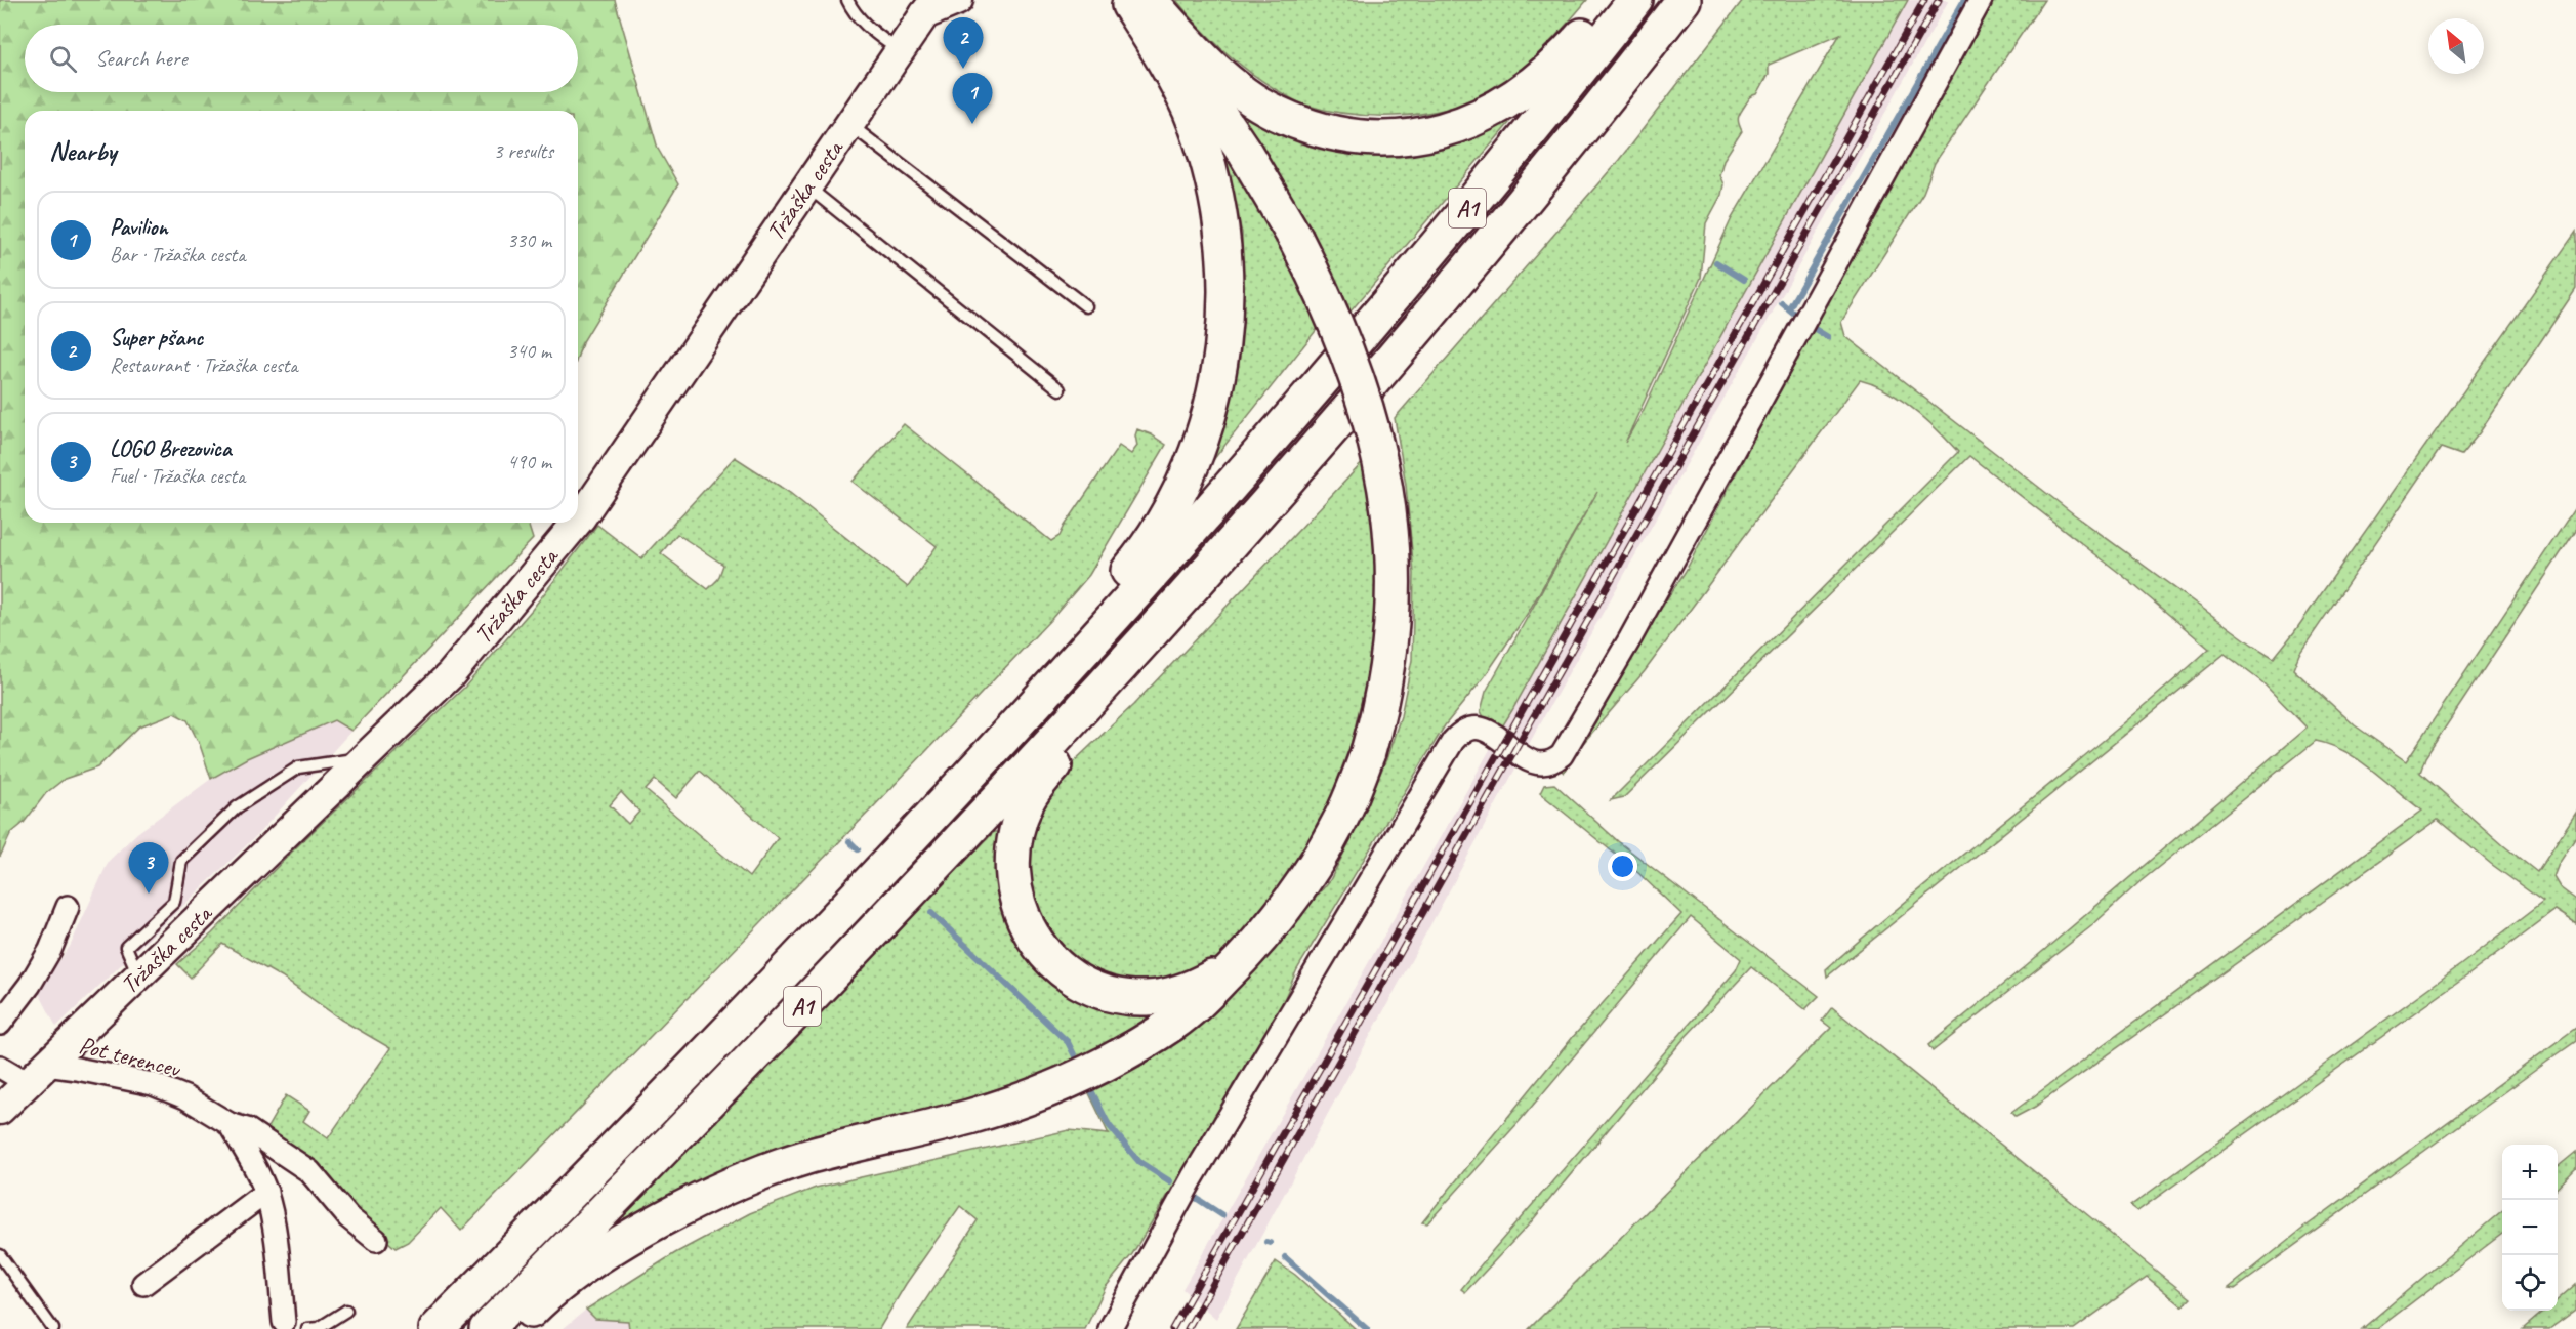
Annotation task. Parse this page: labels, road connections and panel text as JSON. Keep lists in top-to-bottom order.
{
  "streets": {
    "highway": ["A1"],
    "main road": ["Tržaška cesta"],
    "street": ["Pot terencev"]
  },
  "crossings": [
    ["Tržaška cesta", "Pot terencev"]
  ],
  "north": "top left",
  "page": {
    "pins": ["2", "1", "3"],
    "search": "Search here",
    "heading": ["Nearby", "3 results"],
    "list": [
      {
        "mark": "1",
        "name": "Pavilion",
        "note": "Bar · Tržaška cesta",
        "value": "330 m"
      },
      {
        "mark": "2",
        "name": "Super pšanc",
        "note": "Restaurant · Tržaška cesta",
        "value": "340 m"
      },
      {
        "mark": "3",
        "name": "LOGO Brezovica",
        "note": "Fuel · Tržaška cesta",
        "value": "490 m"
      }
    ],
    "map_buttons": ["+", "−"]
  }
}
